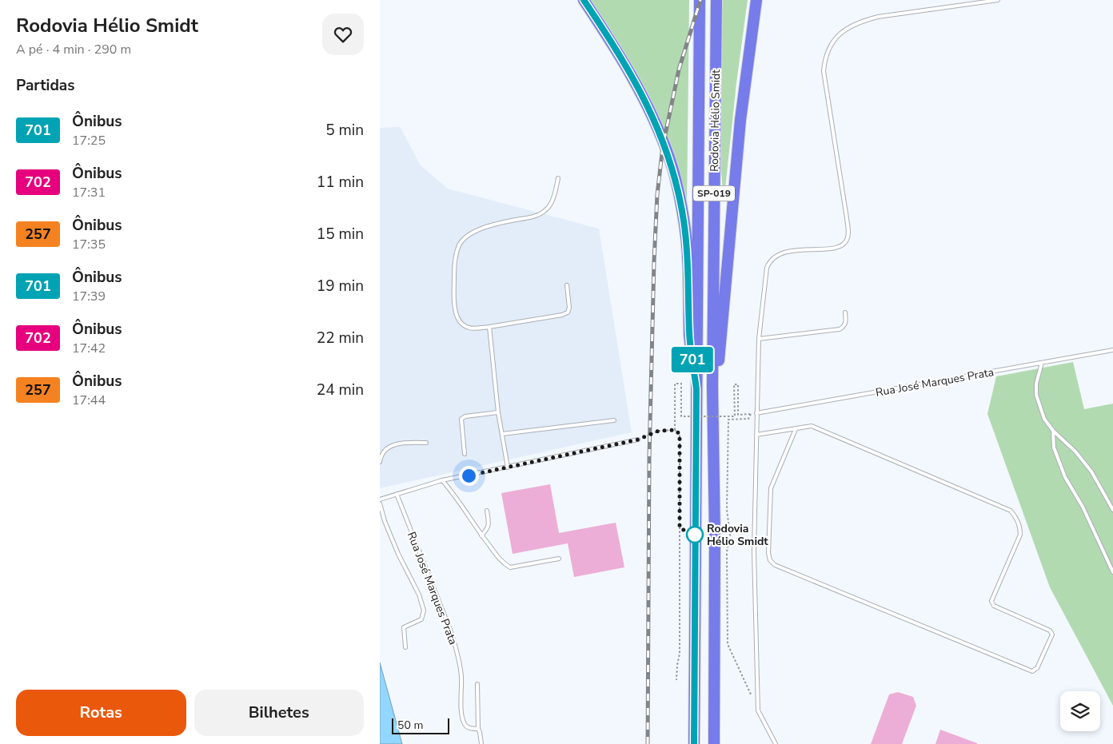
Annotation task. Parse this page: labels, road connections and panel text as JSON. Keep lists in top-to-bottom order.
{
  "streets": {
    "highway": ["Rodovia Hélio Smidt", "SP-019"],
    "lane": ["Rua José Marques Prata"]
  },
  "places": ["Rodovia Hélio Smidt"],
  "lines": ["bus line 701"],
  "scale_bar": "50 m",
  "page": {
    "heading": [
      ["Rodovia Hélio Smidt", "A pé · 4 min · 290 m"],
      "Partidas"
    ],
    "on_map": "701",
    "list": [
      {
        "mark": "701",
        "name": "Ônibus",
        "note": "17:25",
        "value": "5 min"
      },
      {
        "mark": "702",
        "name": "Ônibus",
        "note": "17:31",
        "value": "11 min"
      },
      {
        "mark": "257",
        "name": "Ônibus",
        "note": "17:35",
        "value": "15 min"
      },
      {
        "mark": "701",
        "name": "Ônibus",
        "note": "17:39",
        "value": "19 min"
      },
      {
        "mark": "702",
        "name": "Ônibus",
        "note": "17:42",
        "value": "22 min"
      },
      {
        "mark": "257",
        "name": "Ônibus",
        "note": "17:44",
        "value": "24 min"
      }
    ],
    "buttons": ["Rotas", "Bilhetes"],
    "scale": "50 m"
  }
}
